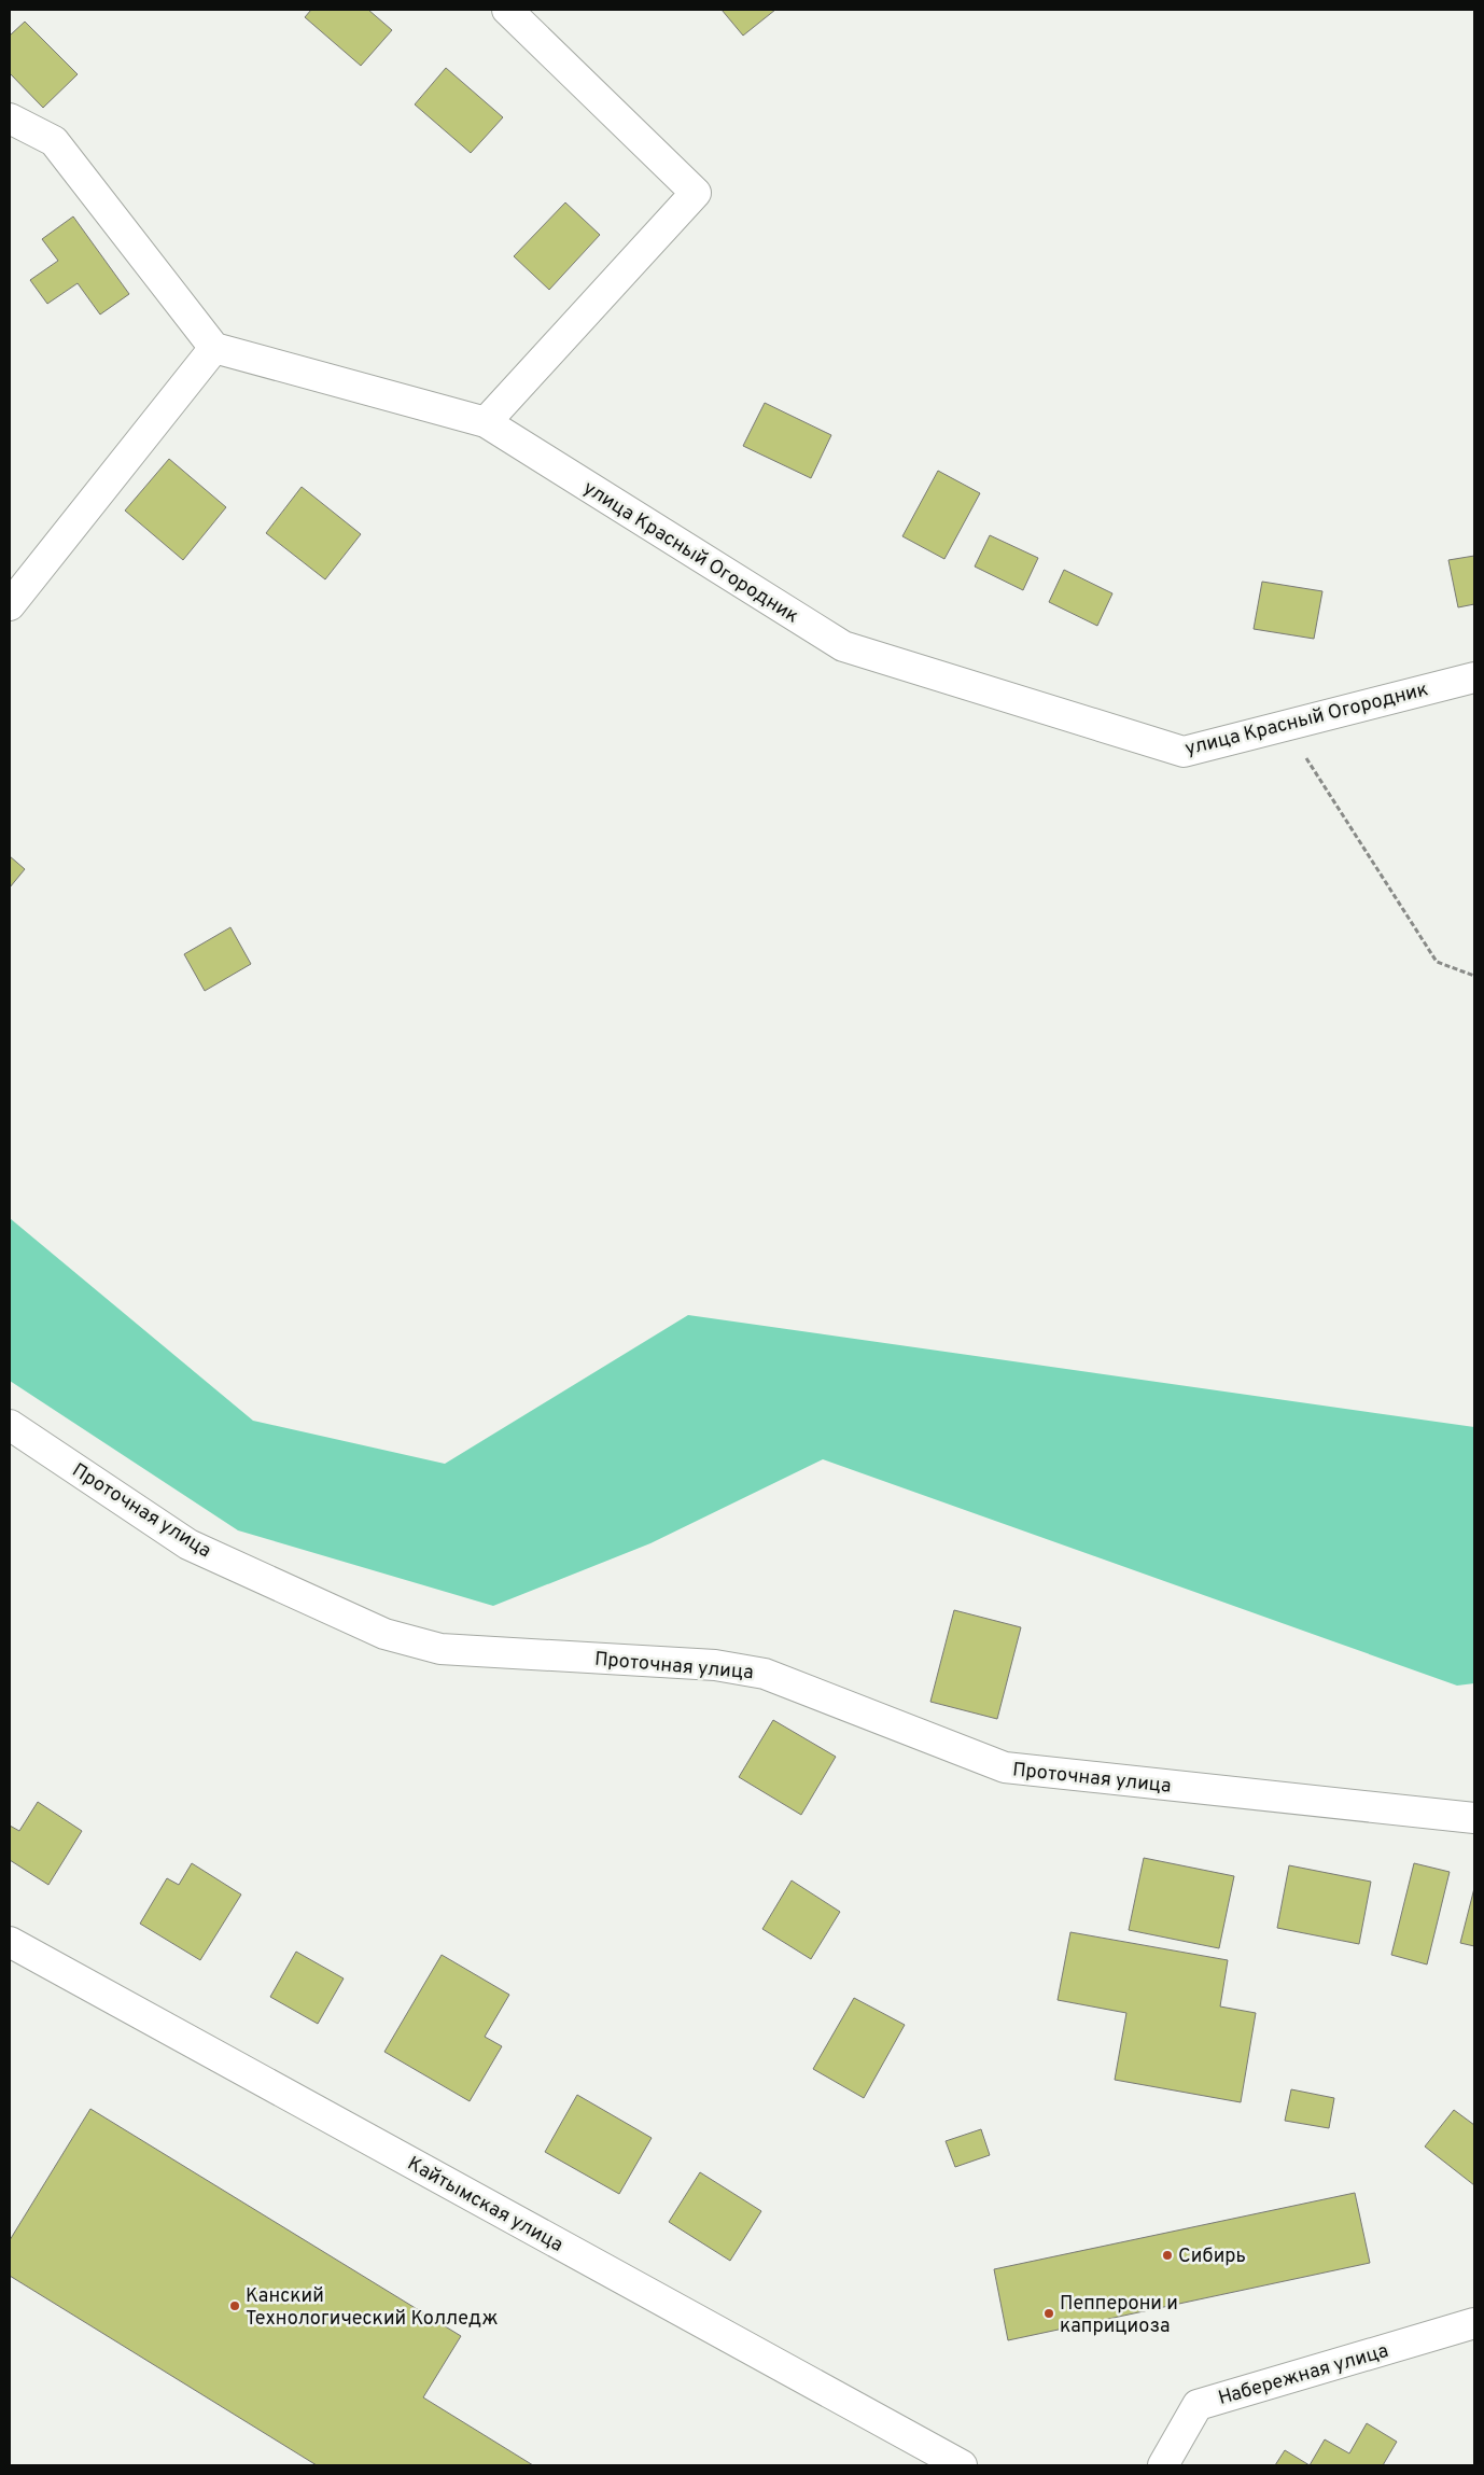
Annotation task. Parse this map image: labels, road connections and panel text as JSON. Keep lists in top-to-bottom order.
{
  "streets": {
    "street": [
      "улица Красный Огородник",
      "Проточная улица",
      "Кайтымская улица",
      "Набережная улица"
    ]
  },
  "places": ["Сибирь", "Канский Технологический Колледж", "Пепперони и каприциоза"]
}
